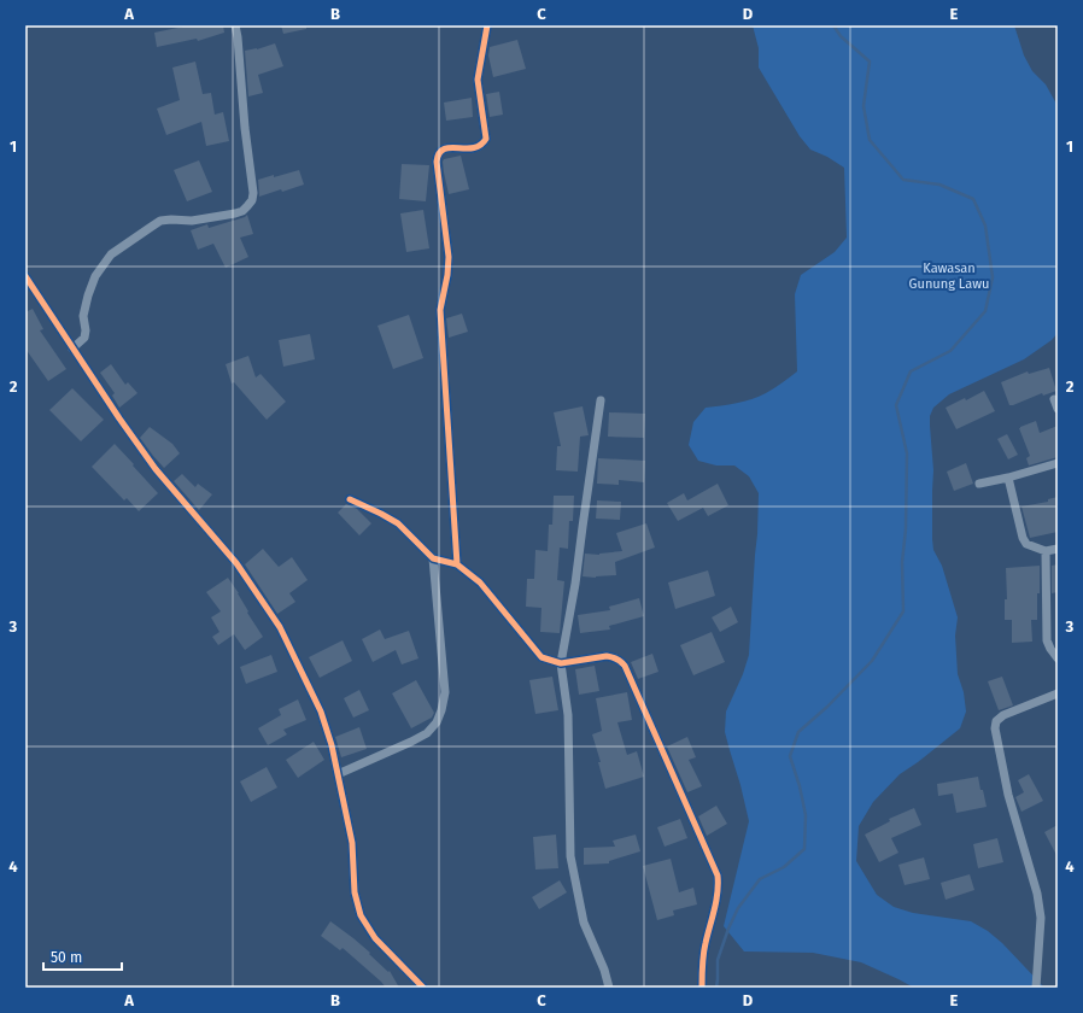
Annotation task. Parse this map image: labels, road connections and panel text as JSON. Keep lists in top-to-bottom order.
{
  "parks": ["Kawasan Gunung Lawu"],
  "scale_bar": "50 m",
  "grid": {
    "columns": [
      "A",
      "B",
      "C",
      "D",
      "E"
    ],
    "rows": [
      "1",
      "2",
      "3",
      "4"
    ]
  }
}
